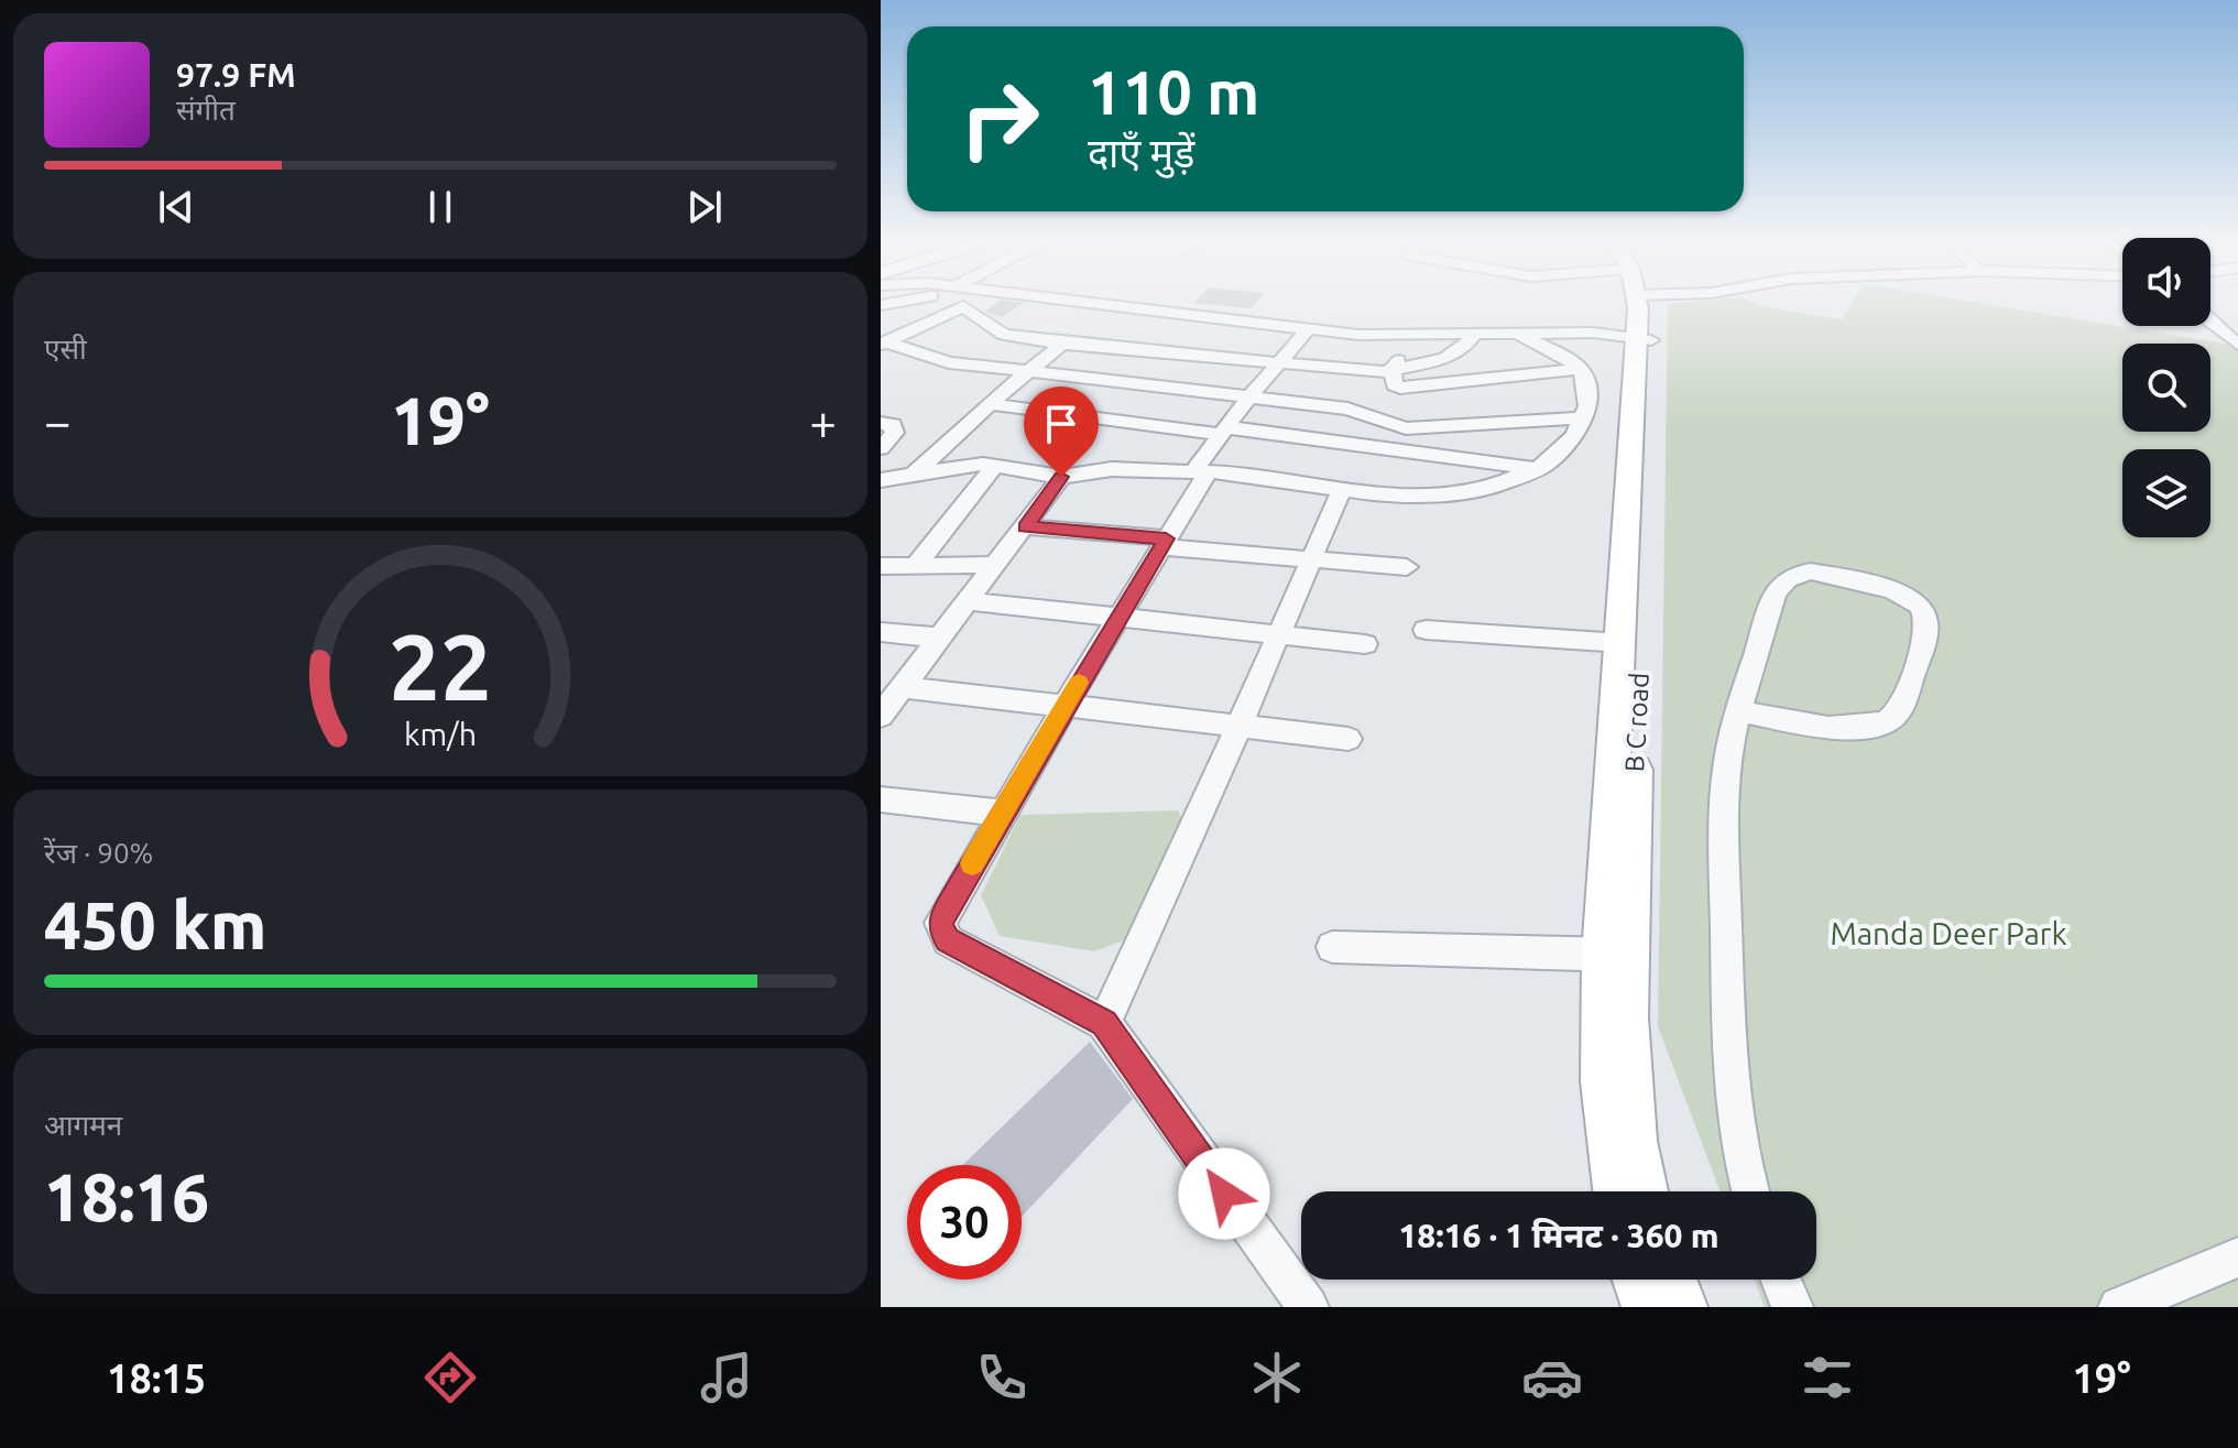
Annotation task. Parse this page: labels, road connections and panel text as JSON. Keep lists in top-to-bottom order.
{
  "streets": {
    "main road": ["B C road"]
  },
  "parks": ["Manda Deer Park"],
  "page": {
    "turn": ["110 m", "दाएँ मुड़ें"],
    "song": ["97.9 FM", "संगीत"],
    "tile": [
      "एसी",
      ["रेंज · 90%", "450 km"],
      ["आगमन", "18:16"]
    ],
    "heat": ["−", "19°", "+"],
    "limit": "30",
    "trip": "18:16 · 1 मिनट · 360 m",
    "tabs": ["18:15", "19°"],
    "gauge": ["22", "km/h"]
  }
}
